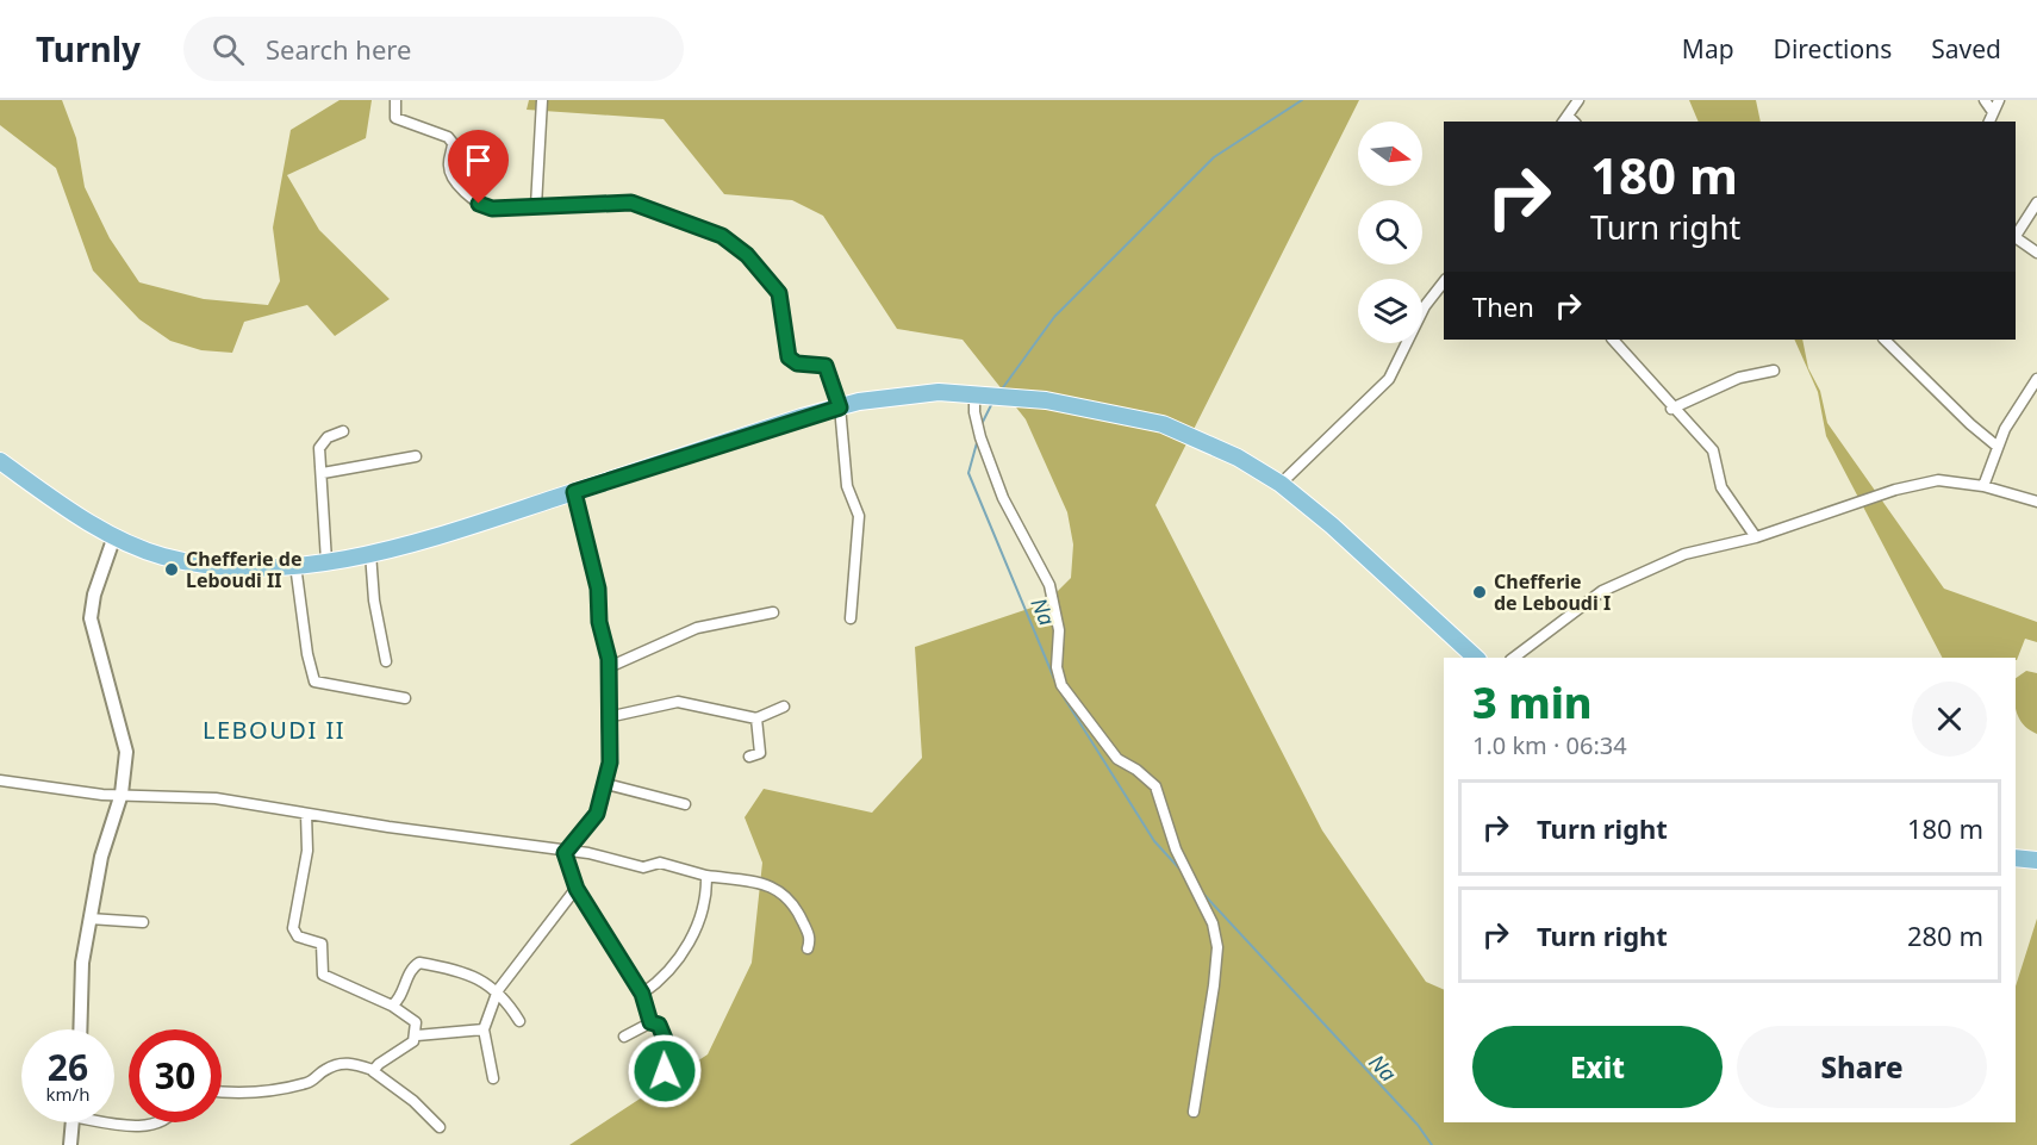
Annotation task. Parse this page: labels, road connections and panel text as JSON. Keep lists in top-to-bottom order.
{
  "districts": ["LEBOUDI II"],
  "water": ["Na"],
  "places": ["Chefferie de Leboudi II", "Chefferie de Leboudi I"],
  "north": "right",
  "page": {
    "header": "Turnly",
    "search": "Search here",
    "nav": ["Map", "Directions", "Saved"],
    "turn": ["180 m", "Turn right"],
    "then": "Then",
    "heading": ["3 min", "1.0 km · 06:34"],
    "list": [
      {
        "name": "Turn right",
        "value": "180 m"
      },
      {
        "name": "Turn right",
        "value": "280 m"
      }
    ],
    "buttons": ["Exit", "Share"],
    "speed": "26 km/h",
    "limit": "30"
  }
}
